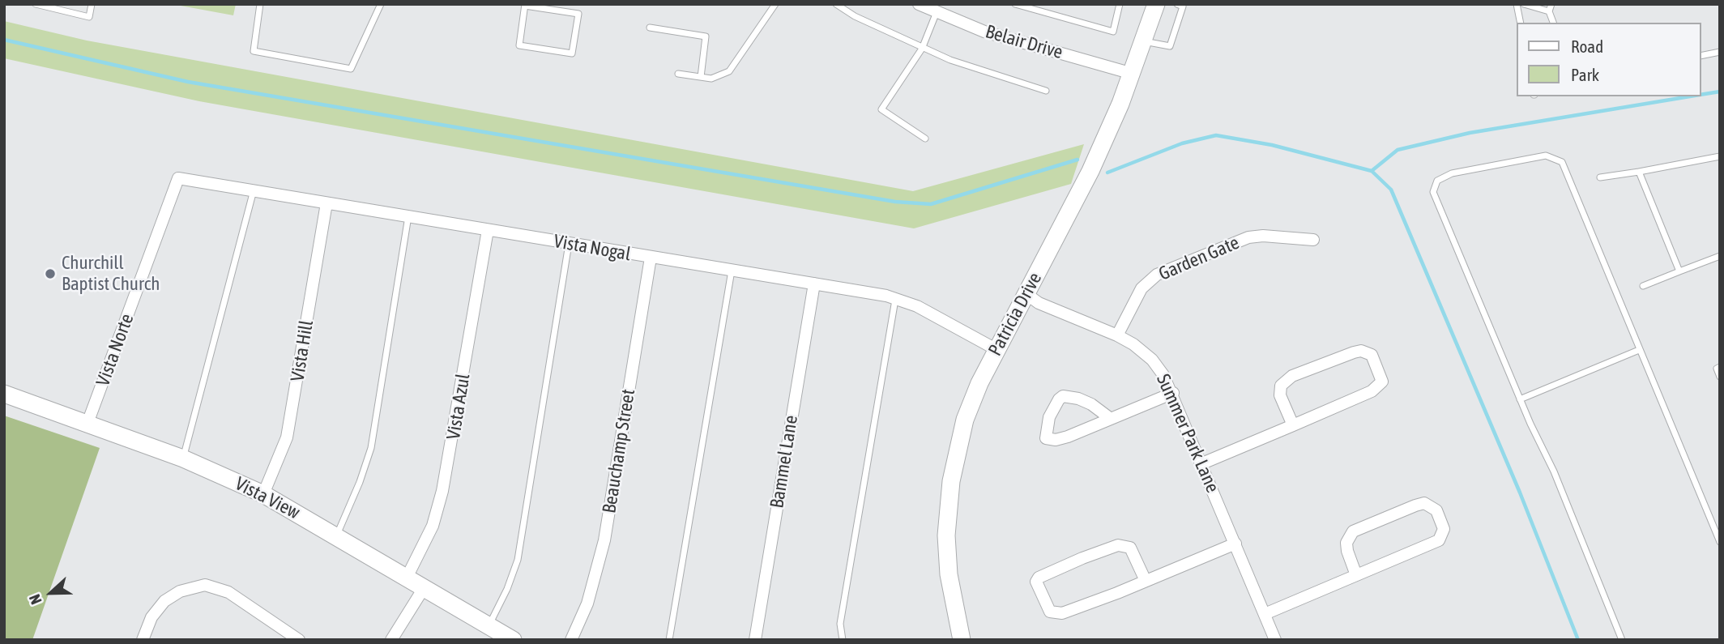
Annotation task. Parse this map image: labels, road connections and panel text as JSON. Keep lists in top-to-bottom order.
{
  "streets": {
    "street": [
      "Belair Drive",
      "Vista Nogal",
      "Garden Gate",
      "Patricia Drive",
      "Vista Norte",
      "Vista Hill",
      "Vista Azul",
      "Summer Park Lane",
      "Beauchamp Street",
      "Bammel Lane",
      "Vista View"
    ]
  },
  "crossings": [
    ["Belair Drive", "Patricia Drive"],
    ["Vista Nogal", "Patricia Drive"],
    ["Vista Nogal", "Vista Norte"],
    ["Vista Nogal", "Vista Hill"],
    ["Vista Nogal", "Vista Azul"],
    ["Vista Nogal", "Beauchamp Street"],
    ["Vista Nogal", "Bammel Lane"],
    ["Garden Gate", "Summer Park Lane"],
    ["Patricia Drive", "Summer Park Lane"],
    ["Vista Norte", "Vista View"],
    ["Vista Hill", "Vista View"],
    ["Vista Azul", "Vista View"]
  ],
  "places": ["Churchill Baptist Church"],
  "legend": ["Road", "Park"],
  "north": "left"
}
